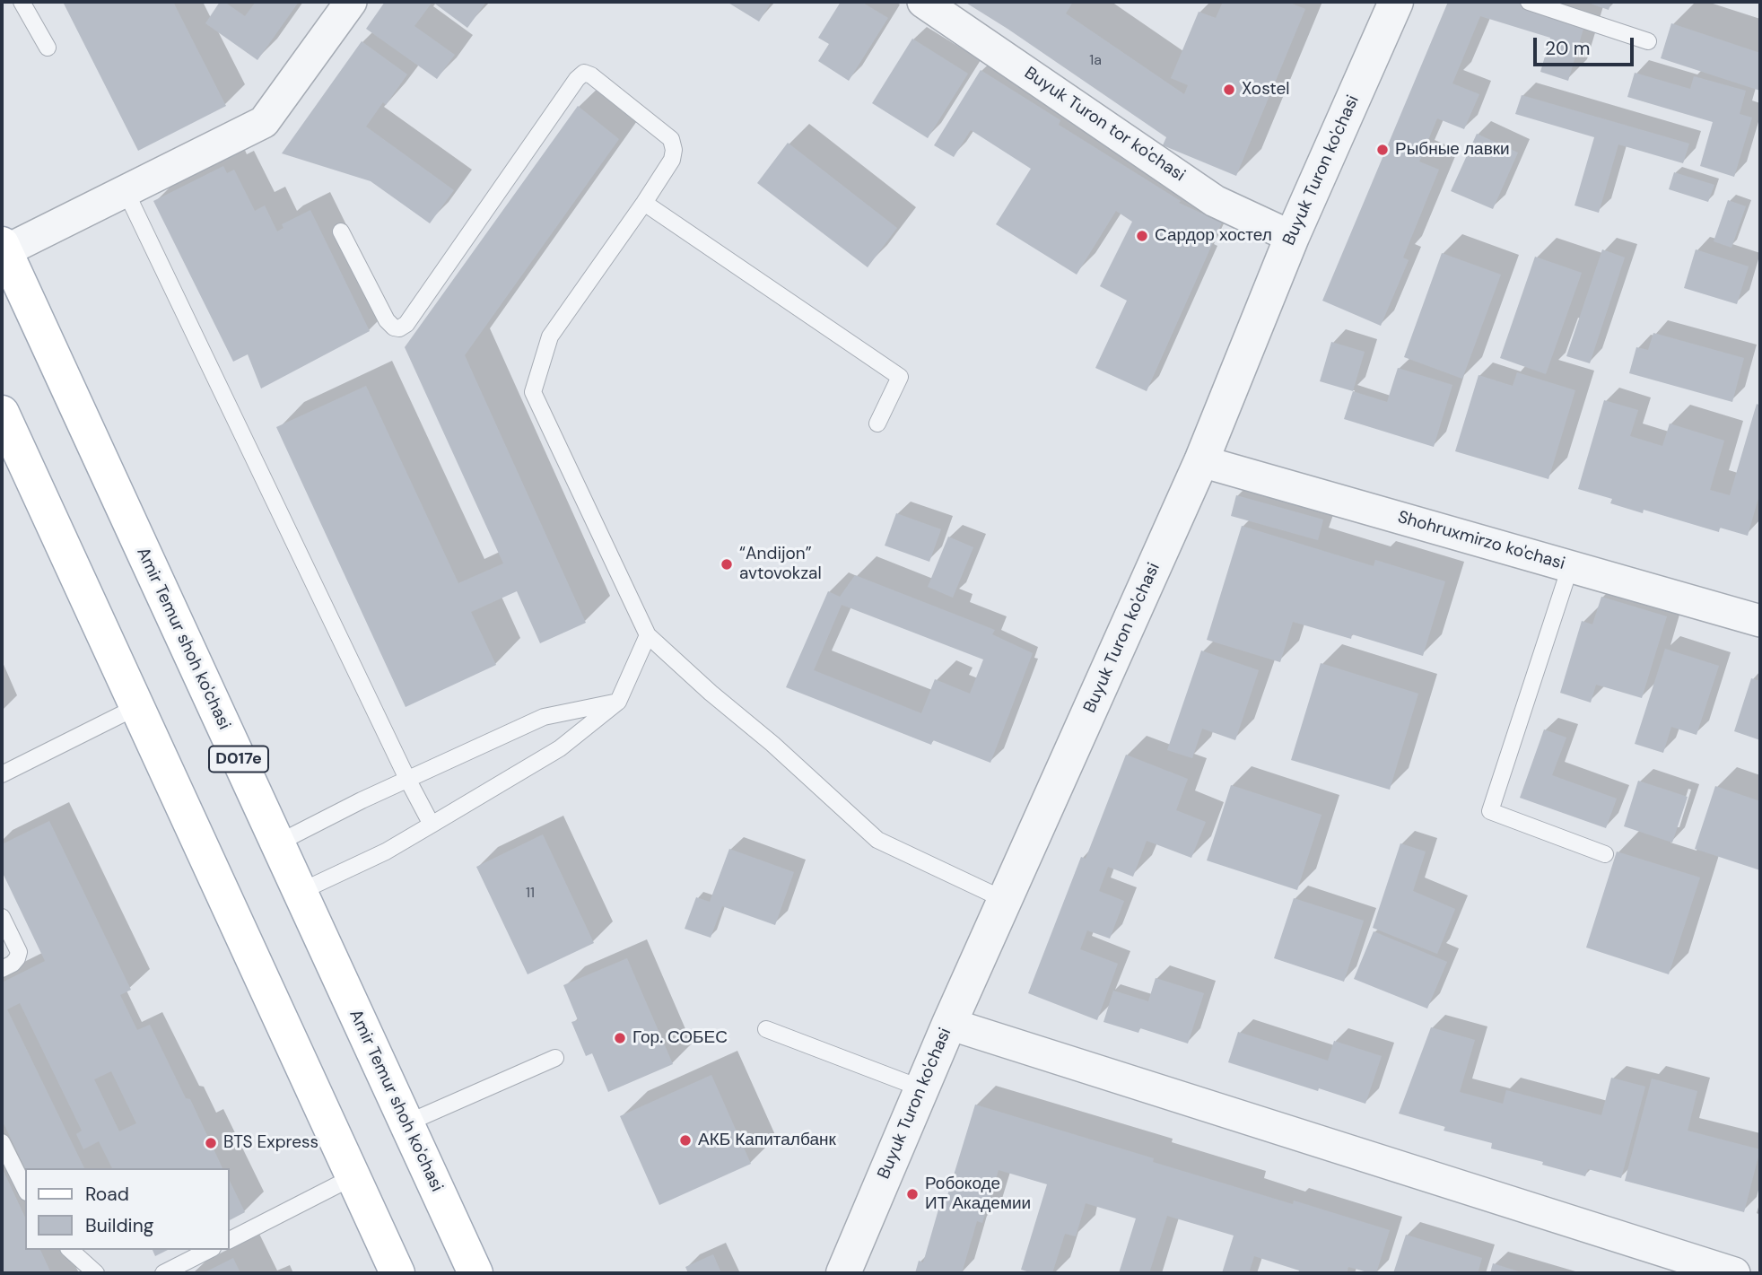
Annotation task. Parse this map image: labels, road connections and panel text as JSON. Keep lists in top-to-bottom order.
{
  "streets": {
    "main road": ["Amir Temur shoh ko'chasi", "D017e"],
    "street": ["Buyuk Turon tor ko'chasi", "Buyuk Turon ko'chasi", "Shohruxmirzo ko'chasi"]
  },
  "crossings": [
    ["Buyuk Turon tor ko'chasi", "Buyuk Turon ko'chasi"],
    ["Buyuk Turon ko'chasi", "Shohruxmirzo ko'chasi"]
  ],
  "places": [
    "Xostel",
    "Рыбные лавки",
    "Сардор хостел",
    "“Andijon” avtovokzal",
    "Гор. СОБЕС",
    "АКБ Капиталбанк",
    "BTS Express",
    "Робокоде ИТ Академии"
  ],
  "house_numbers": ["1a", "11"],
  "legend": ["Road", "Building"],
  "scale_bar": "20 m"
}
